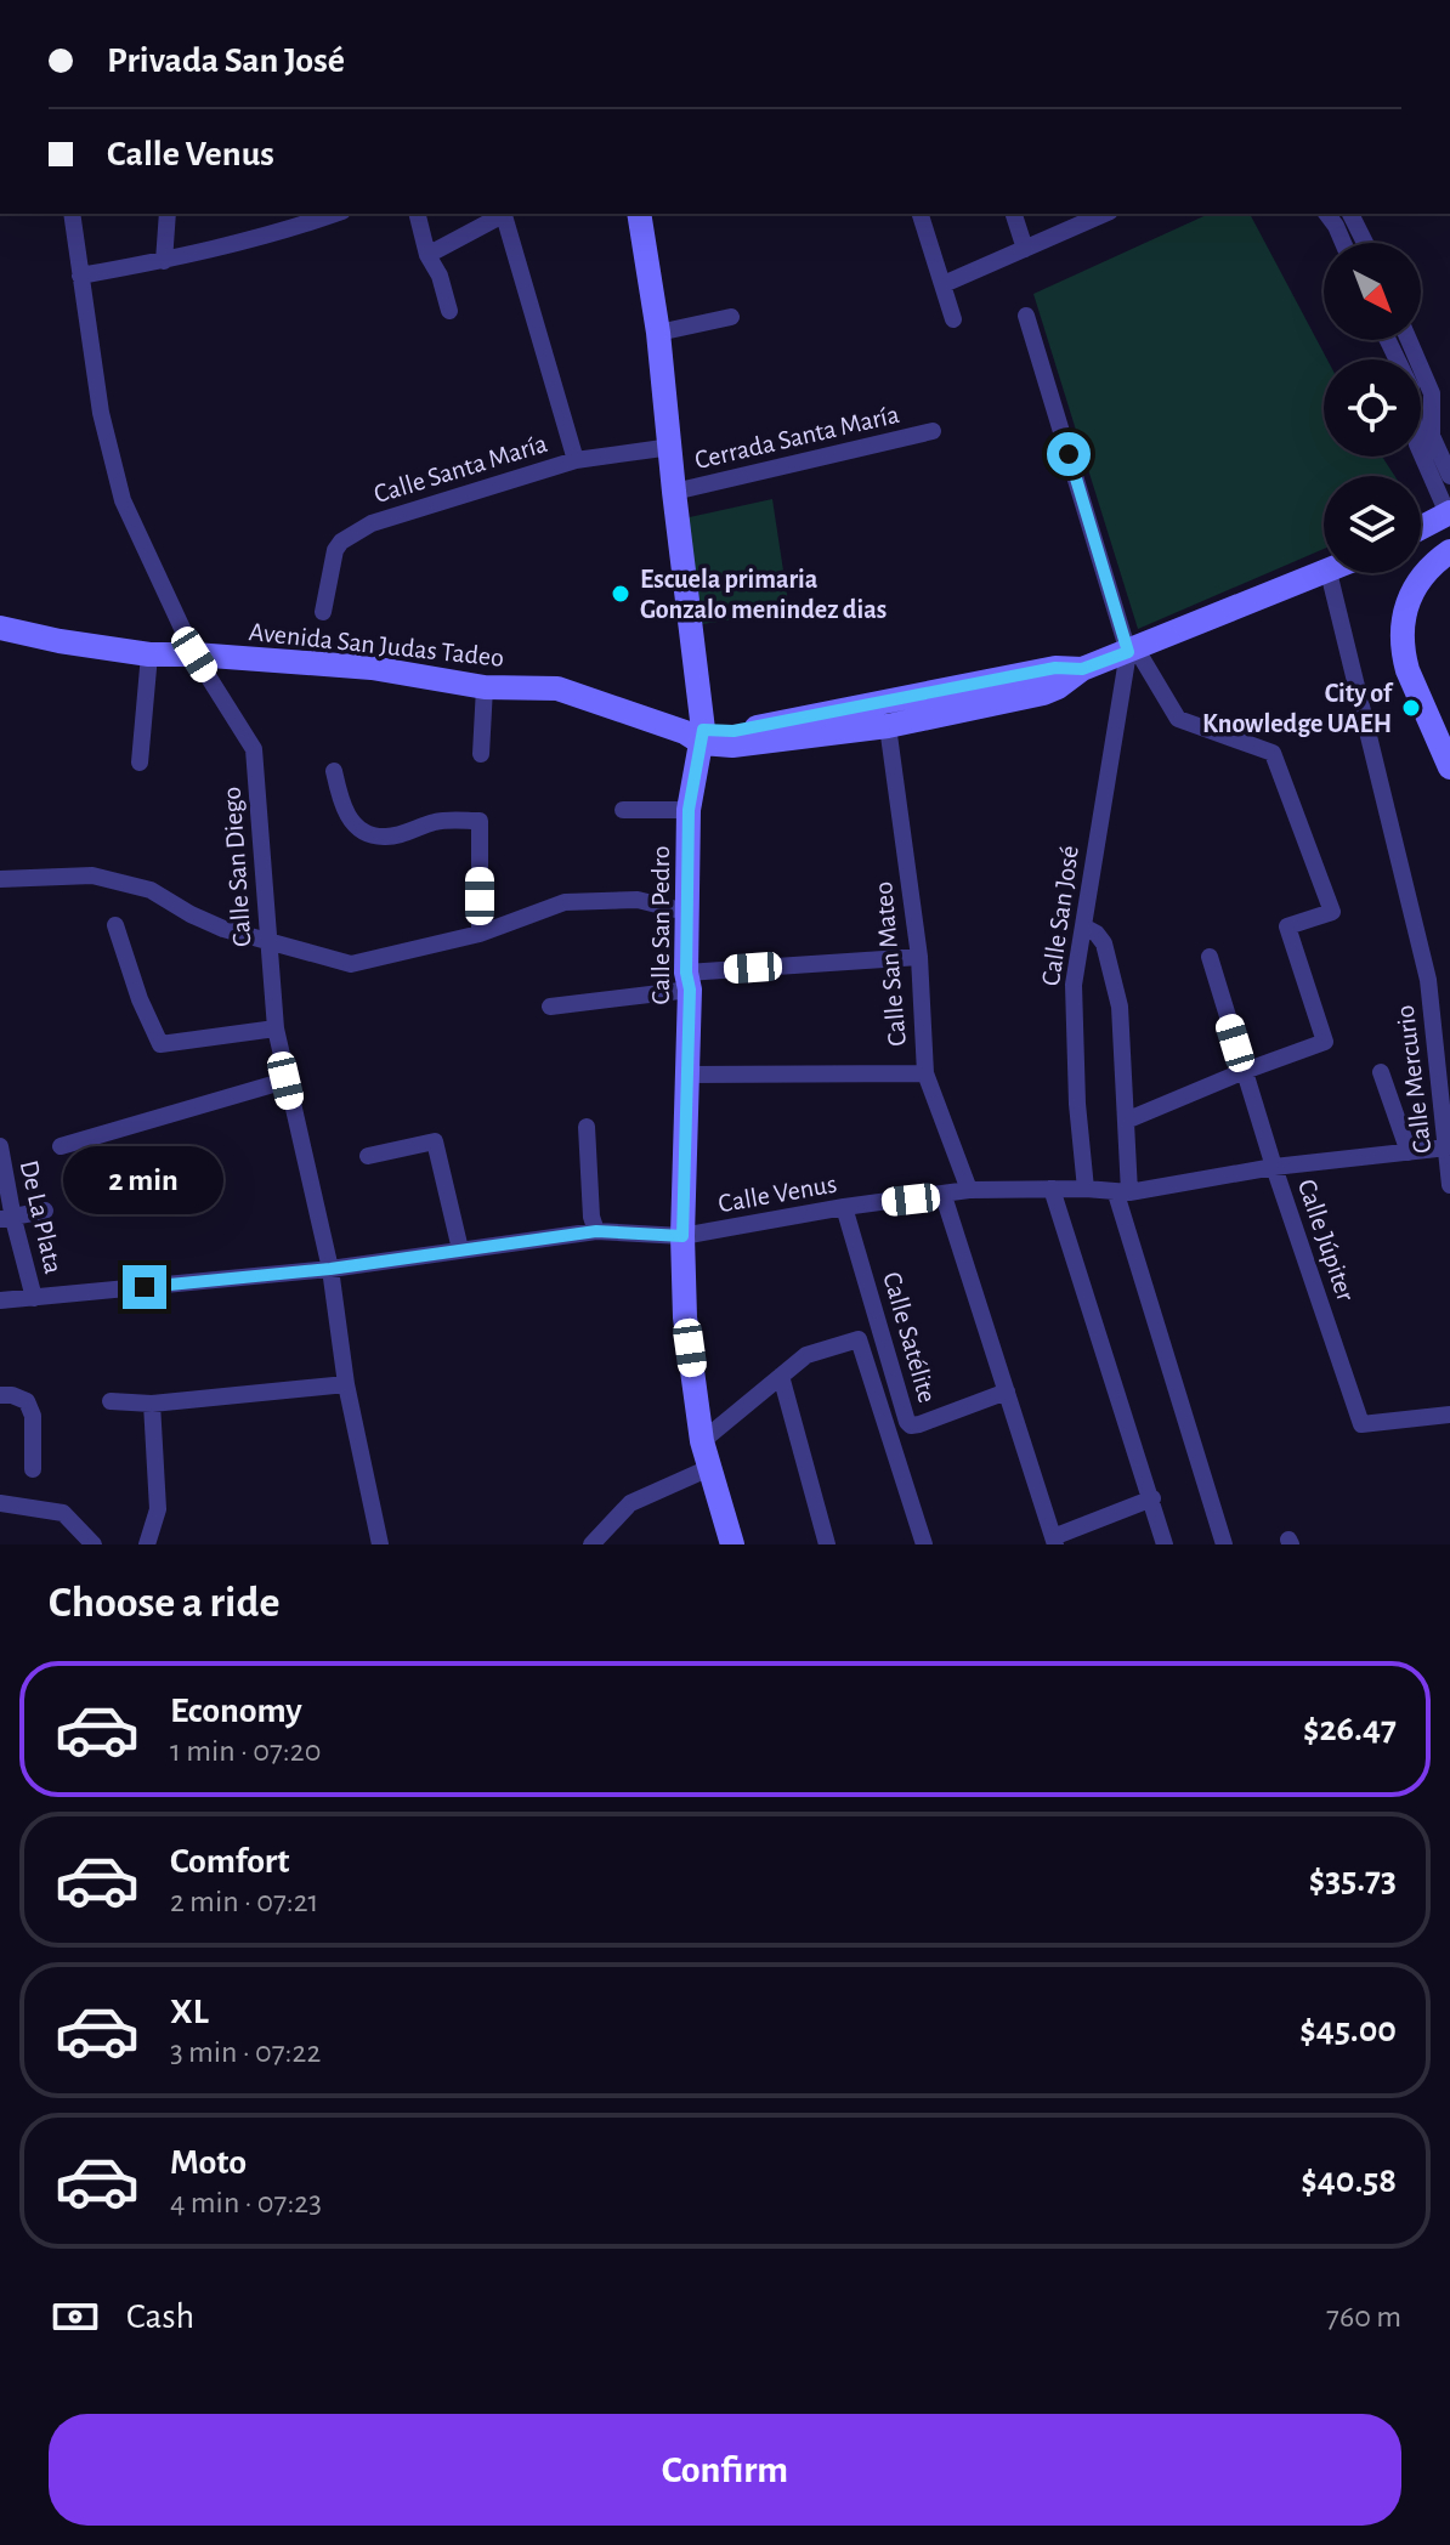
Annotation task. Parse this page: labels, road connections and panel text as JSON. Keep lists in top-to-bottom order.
{
  "streets": {
    "street": [
      "Cerrada Santa María",
      "Calle Santa María",
      "Avenida San Judas Tadeo",
      "Calle San Diego",
      "Calle San José",
      "Calle San Pedro",
      "Calle San Mateo",
      "Calle Mercurio",
      "Calle Venus",
      "De La Plata",
      "Calle Júpiter",
      "Calle Satélite"
    ]
  },
  "crossings": [
    ["Cerrada Santa María", "Calle San Pedro"],
    ["Calle Santa María", "Calle San Pedro"],
    ["Avenida San Judas Tadeo", "Calle San Diego"],
    ["Avenida San Judas Tadeo", "Calle San José"],
    ["Avenida San Judas Tadeo", "Calle San Pedro"],
    ["Avenida San Judas Tadeo", "Calle San Mateo"],
    ["Calle San Diego", "Calle Venus"],
    ["Calle San José", "Calle Venus"],
    ["Calle San Pedro", "Calle Venus"],
    ["Calle San Mateo", "Calle Venus"],
    ["Calle Mercurio", "Calle Venus"],
    ["Calle Venus", "De La Plata"],
    ["Calle Venus", "Calle Júpiter"],
    ["Calle Venus", "Calle Satélite"]
  ],
  "places": ["Escuela primaria Gonzalo menindez dias", "City of Knowledge UAEH"],
  "north": "bottom right",
  "page": {
    "banner": ["Privada San José", "Calle Venus"],
    "bubble": "2 min",
    "heading": "Choose a ride",
    "list": [
      {
        "name": "Economy",
        "note": "1 min · 07:20",
        "value": "$26.47"
      },
      {
        "name": "Comfort",
        "note": "2 min · 07:21",
        "value": "$35.73"
      },
      {
        "name": "XL",
        "note": "3 min · 07:22",
        "value": "$45.00"
      },
      {
        "name": "Moto",
        "note": "4 min · 07:23",
        "value": "$40.58"
      }
    ],
    "pay": ["Cash", "760 m"],
    "buttons": "Confirm"
  }
}
